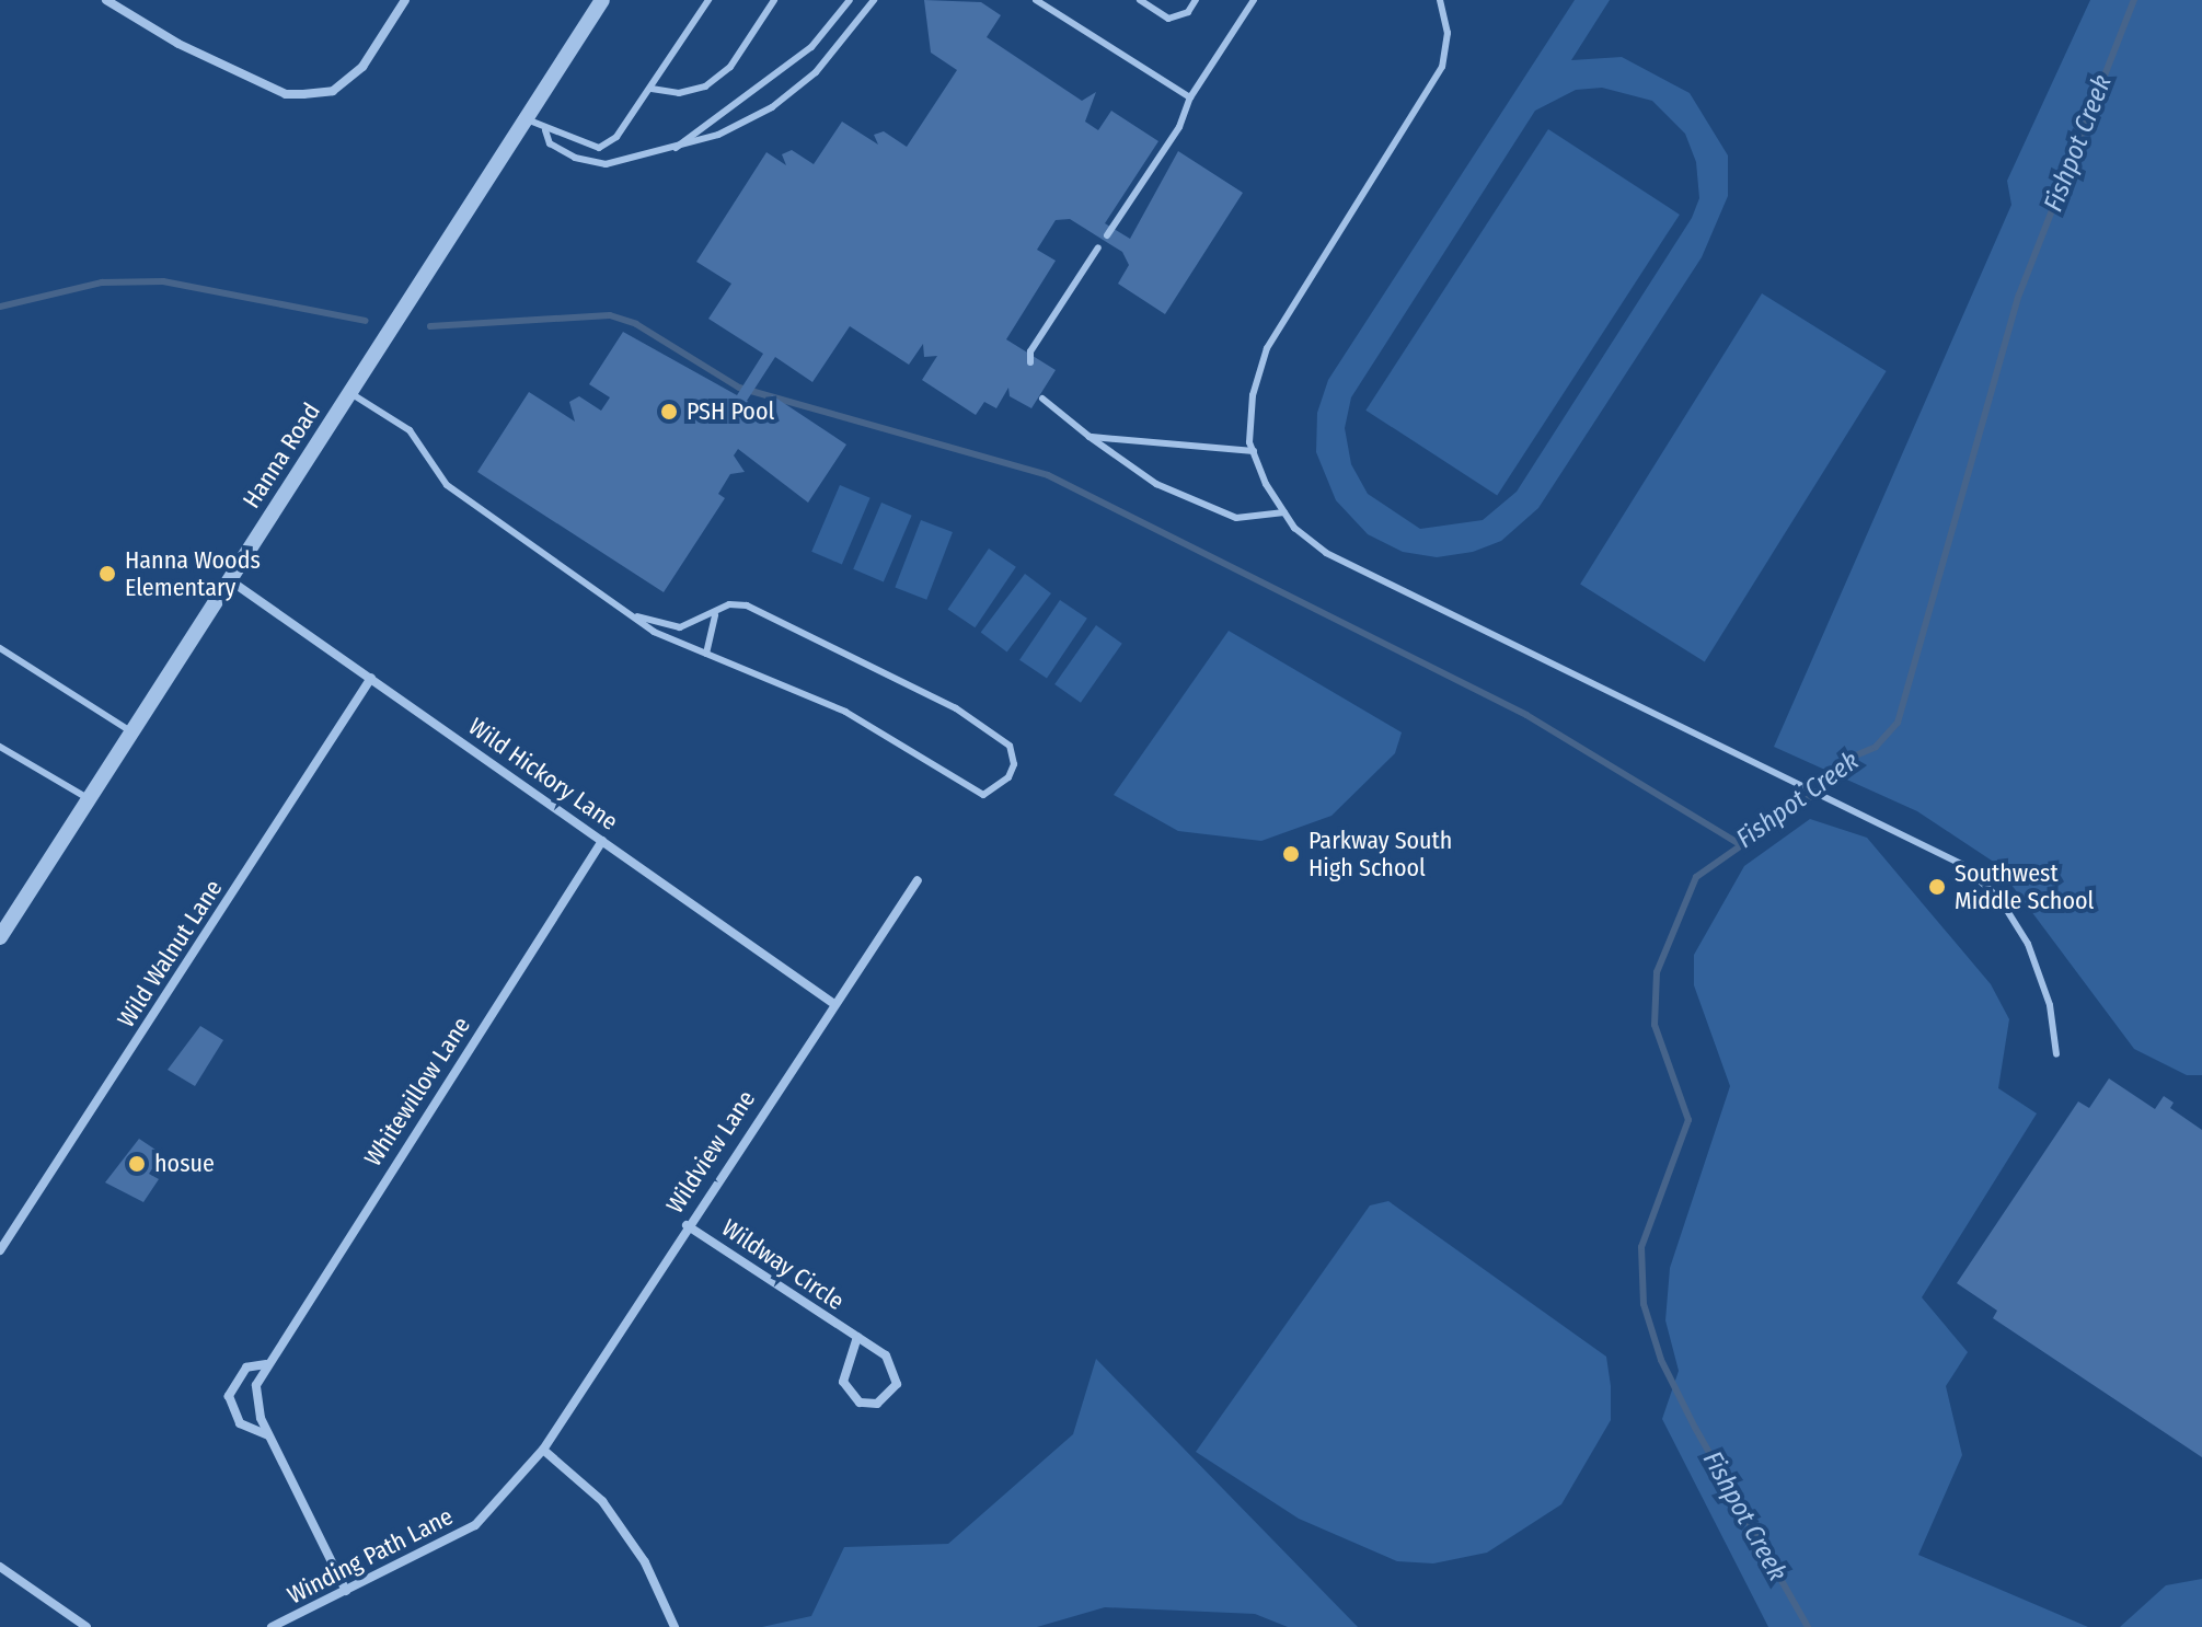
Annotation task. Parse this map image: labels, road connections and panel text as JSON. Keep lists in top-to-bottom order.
{
  "streets": {
    "street": [
      "Hanna Road",
      "Wild Hickory Lane",
      "Wild Walnut Lane",
      "Whitewillow Lane",
      "Wildview Lane",
      "Wildway Circle",
      "Winding Path Lane"
    ]
  },
  "crossings": [
    ["Hanna Road", "Wild Hickory Lane"],
    ["Wild Hickory Lane", "Wild Walnut Lane"],
    ["Wild Hickory Lane", "Whitewillow Lane"],
    ["Wild Hickory Lane", "Wildview Lane"],
    ["Whitewillow Lane", "Winding Path Lane"],
    ["Wildview Lane", "Wildway Circle"],
    ["Wildview Lane", "Winding Path Lane"]
  ],
  "water": ["Fishpot Creek"],
  "places": [
    "PSH Pool",
    "Hanna Woods Elementary",
    "Parkway South High School",
    "Southwest Middle School",
    "hosue"
  ]
}
